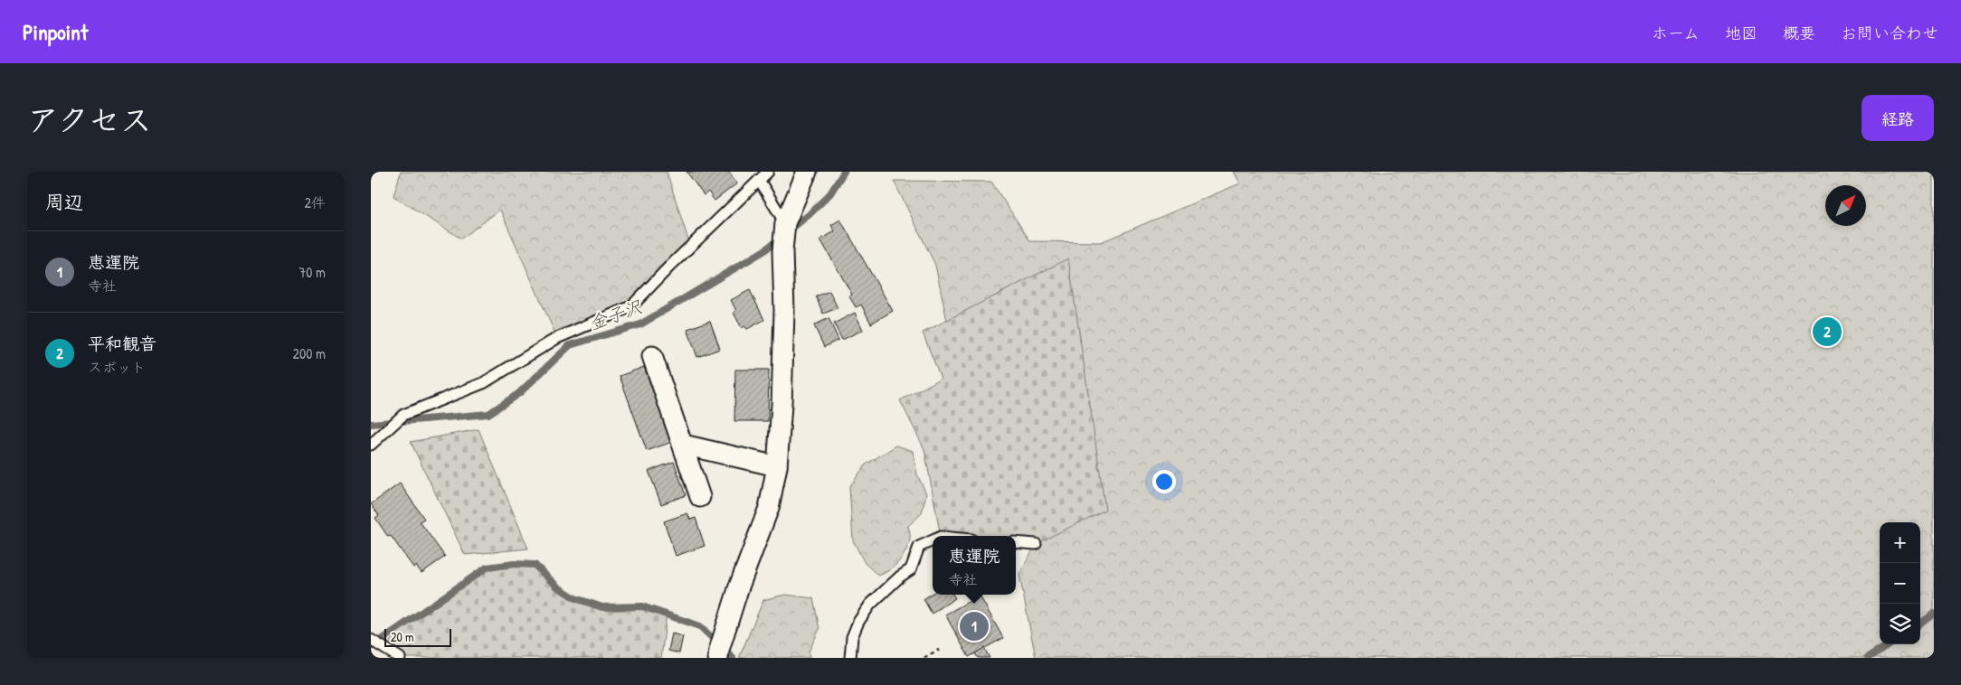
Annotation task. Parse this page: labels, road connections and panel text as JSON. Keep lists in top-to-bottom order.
{
  "water": ["金子沢"],
  "scale_bar": "20 m",
  "north": "top right",
  "page": {
    "header": "Pinpoint",
    "nav": [
      "ホーム",
      "地図",
      "概要",
      "お問い合わせ"
    ],
    "title": "アクセス",
    "buttons": "経路",
    "heading": ["周辺", "2件"],
    "list": [
      {
        "mark": "1",
        "name": "恵運院",
        "note": "寺社",
        "value": "70 m"
      },
      {
        "mark": "2",
        "name": "平和観音",
        "note": "スポット",
        "value": "200 m"
      }
    ],
    "pins": ["2", "1"],
    "map_buttons": ["+", "−"],
    "popup": ["恵運院", "寺社"],
    "scale": "20 m"
  }
}
